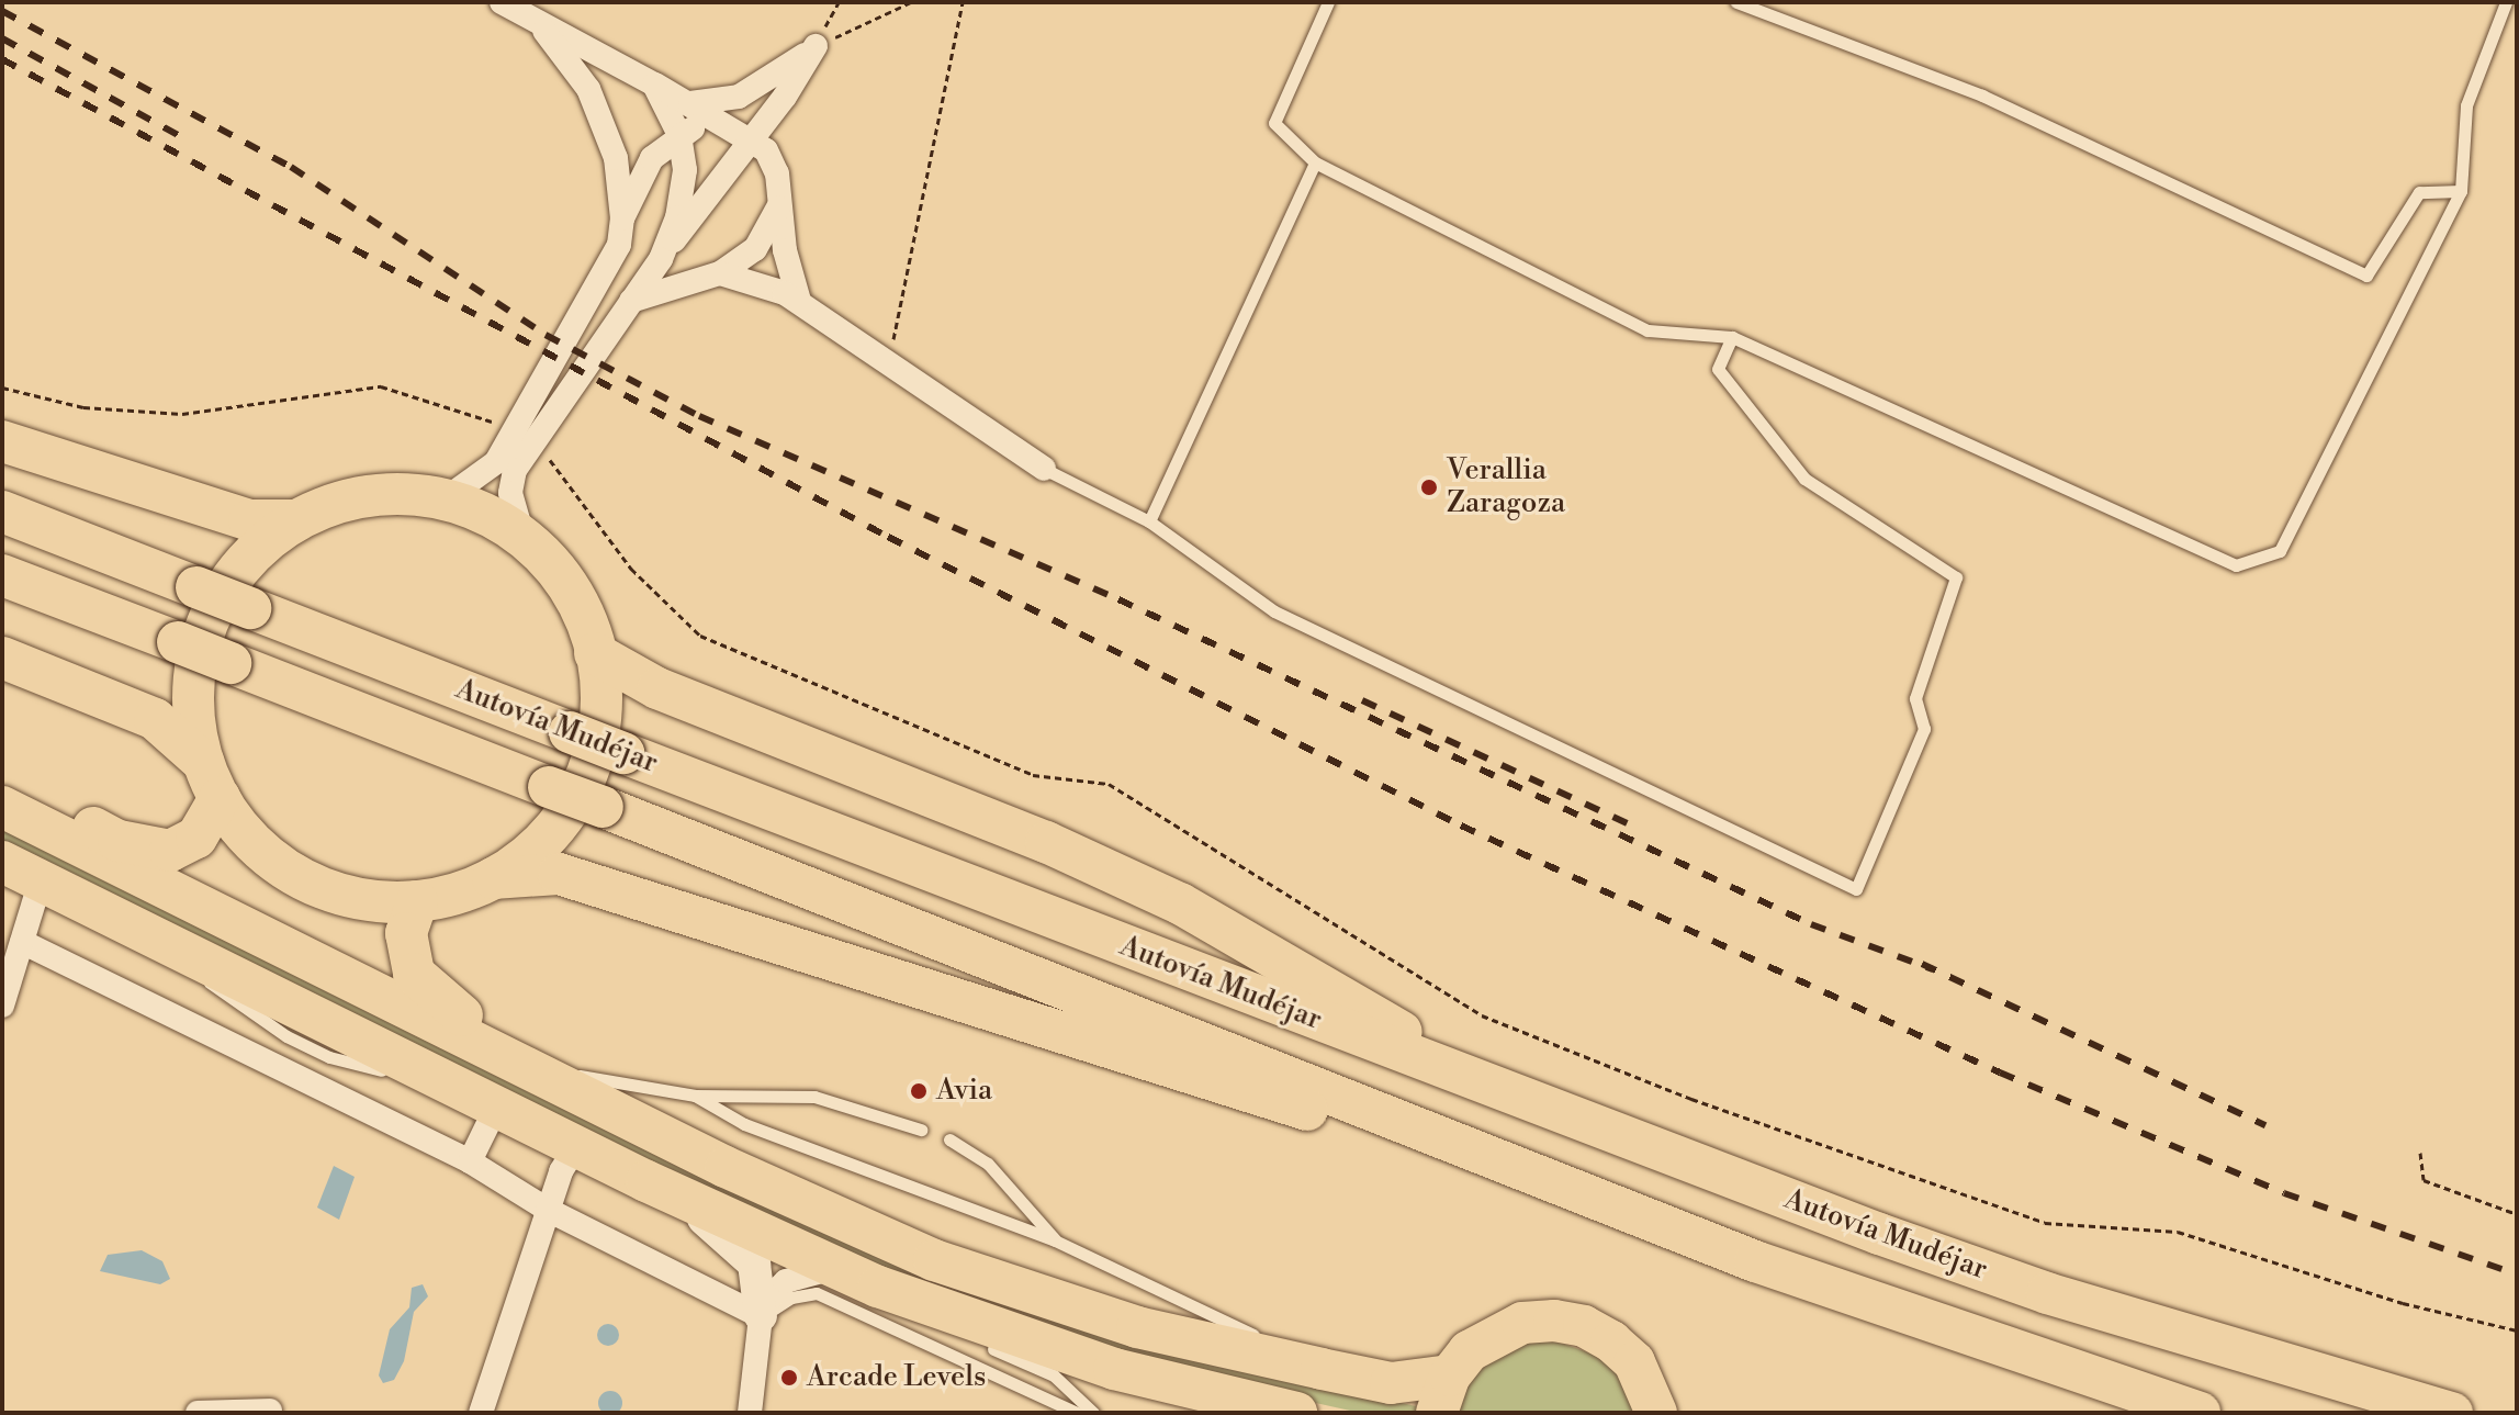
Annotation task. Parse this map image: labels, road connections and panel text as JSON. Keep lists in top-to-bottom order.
{
  "streets": {
    "highway": ["Autovía Mudéjar"]
  },
  "places": ["Verallia Zaragoza", "Avia", "Arcade Levels"]
}
